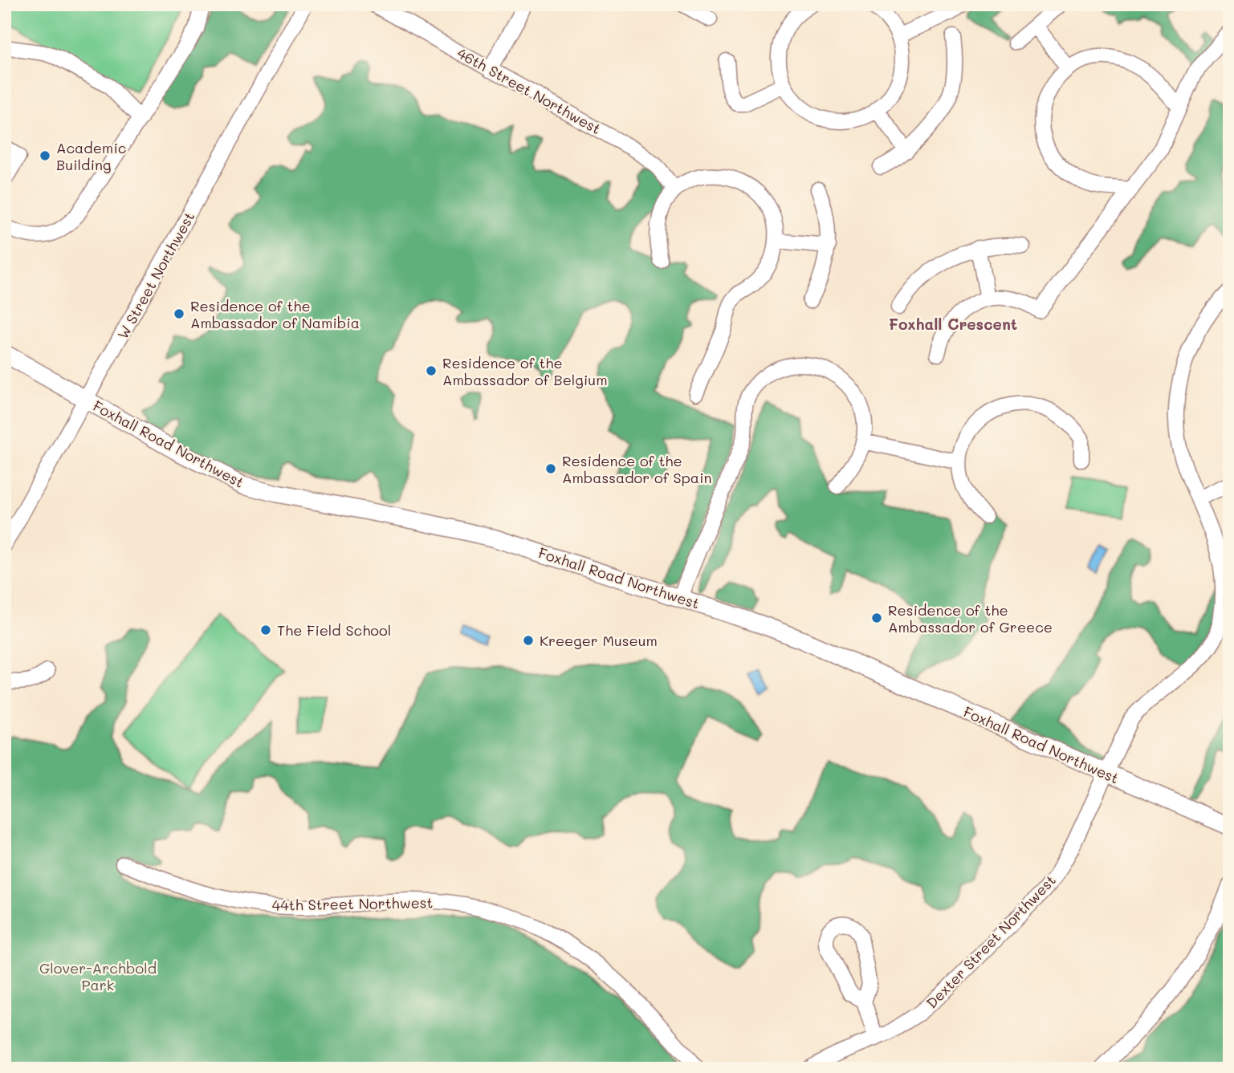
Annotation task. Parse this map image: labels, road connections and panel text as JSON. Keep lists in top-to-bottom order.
{
  "streets": {
    "main road": ["Foxhall Road Northwest"],
    "street": [
      "46th Street Northwest",
      "W Street Northwest",
      "44th Street Northwest",
      "Dexter Street Northwest"
    ]
  },
  "crossings": [
    ["W Street Northwest", "Foxhall Road Northwest"],
    ["Foxhall Road Northwest", "Dexter Street Northwest"]
  ],
  "districts": ["Foxhall Crescent"],
  "parks": ["Glover-Archbold Park"],
  "places": [
    "Academic Building",
    "Residence of the Ambassador of Namibia",
    "Residence of the Ambassador of Belgium",
    "Residence of the Ambassador of Spain",
    "Residence of the Ambassador of Greece",
    "The Field School",
    "Kreeger Museum"
  ]
}
